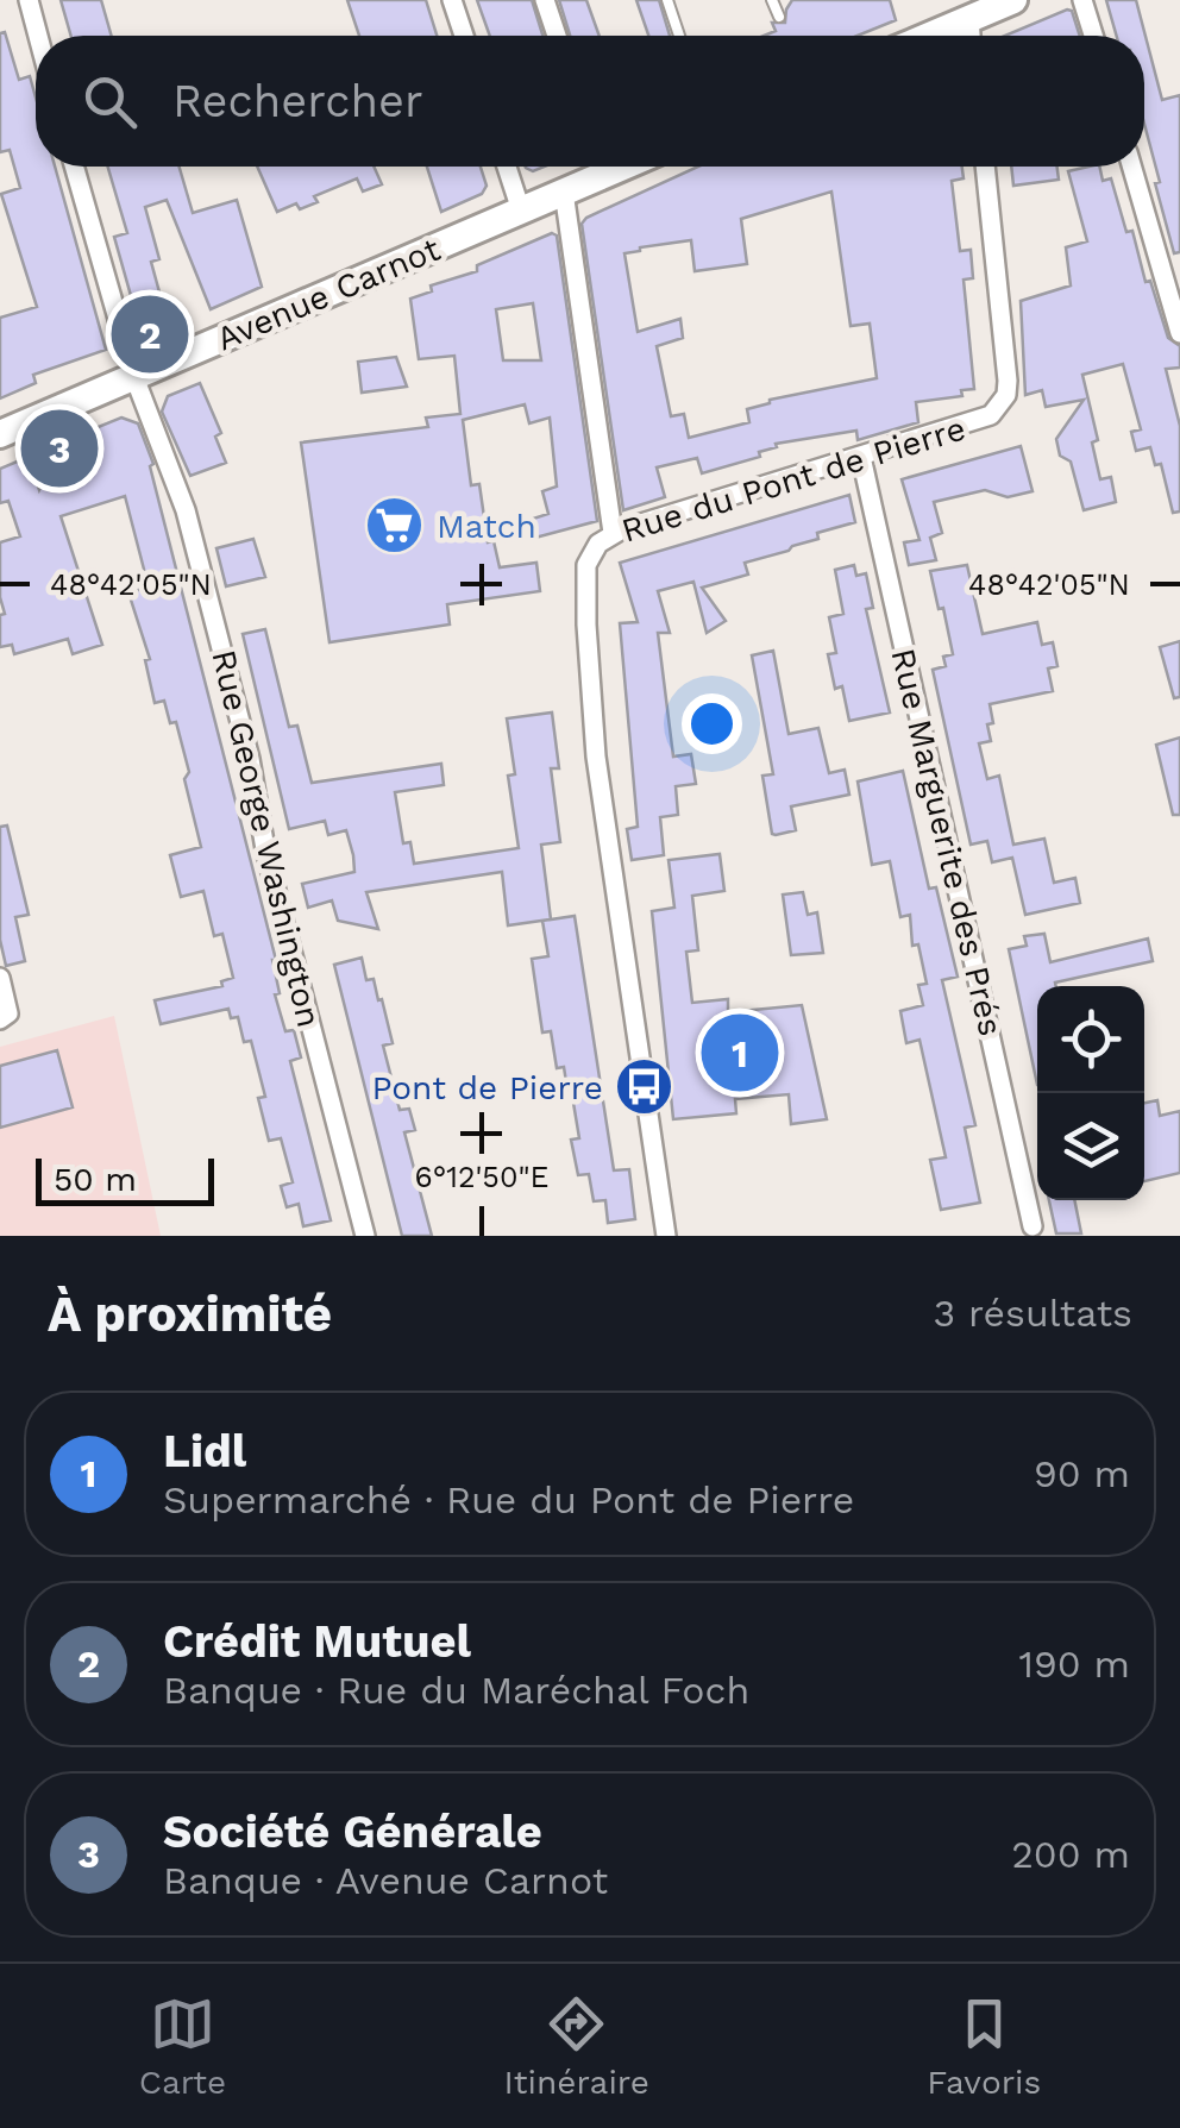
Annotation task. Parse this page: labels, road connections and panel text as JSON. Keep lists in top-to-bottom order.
{
  "streets": {
    "street": [
      "Avenue Carnot",
      "Rue du Pont de Pierre",
      "Rue George Washington",
      "Rue Marguerite des Prés"
    ]
  },
  "crossings": [
    ["Avenue Carnot", "Rue George Washington"],
    ["Rue du Pont de Pierre", "Rue Marguerite des Prés"]
  ],
  "places": {
    "supermarket": ["Match"],
    "bus stop": ["Pont de Pierre"]
  },
  "scale_bar": "50 m",
  "page": {
    "search": "Rechercher",
    "pins": ["2", "3", "1"],
    "scale": "50 m",
    "heading": ["À proximité", "3 résultats"],
    "list": [
      {
        "mark": "1",
        "name": "Lidl",
        "note": "Supermarché · Rue du Pont de Pierre",
        "value": "90 m"
      },
      {
        "mark": "2",
        "name": "Crédit Mutuel",
        "note": "Banque · Rue du Maréchal Foch",
        "value": "190 m"
      },
      {
        "mark": "3",
        "name": "Société Générale",
        "note": "Banque · Avenue Carnot",
        "value": "200 m"
      }
    ],
    "nav": ["Carte", "Itinéraire", "Favoris"]
  },
  "coordinates": ["48°42'05\"N", "6°12'50\"E"]
}
